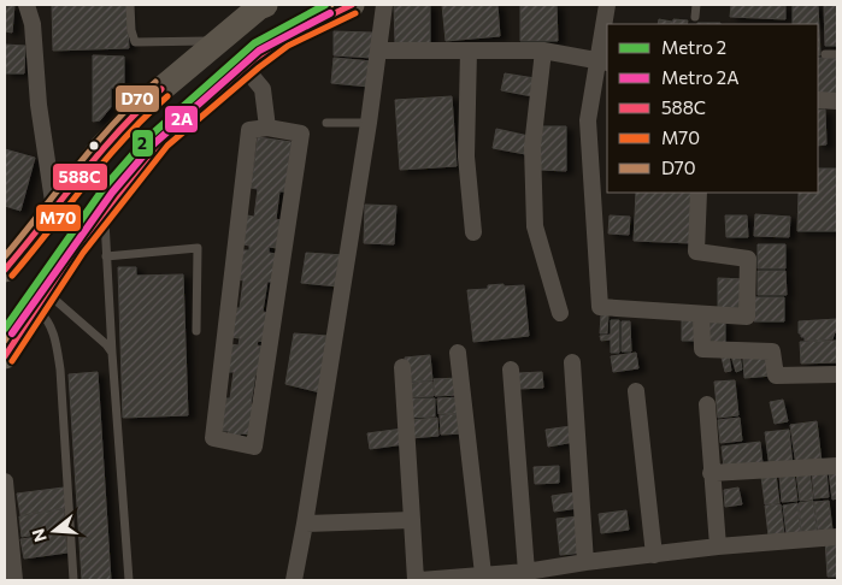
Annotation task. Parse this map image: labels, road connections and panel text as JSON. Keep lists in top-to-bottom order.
{
  "lines": [
    "metro line 2",
    "transit line 588C",
    "transit line D70",
    "metro line 2A",
    "transit line M70"
  ],
  "legend": [
    "Metro 2",
    "Metro 2A",
    "588C",
    "M70",
    "D70"
  ],
  "north": "left"
}
